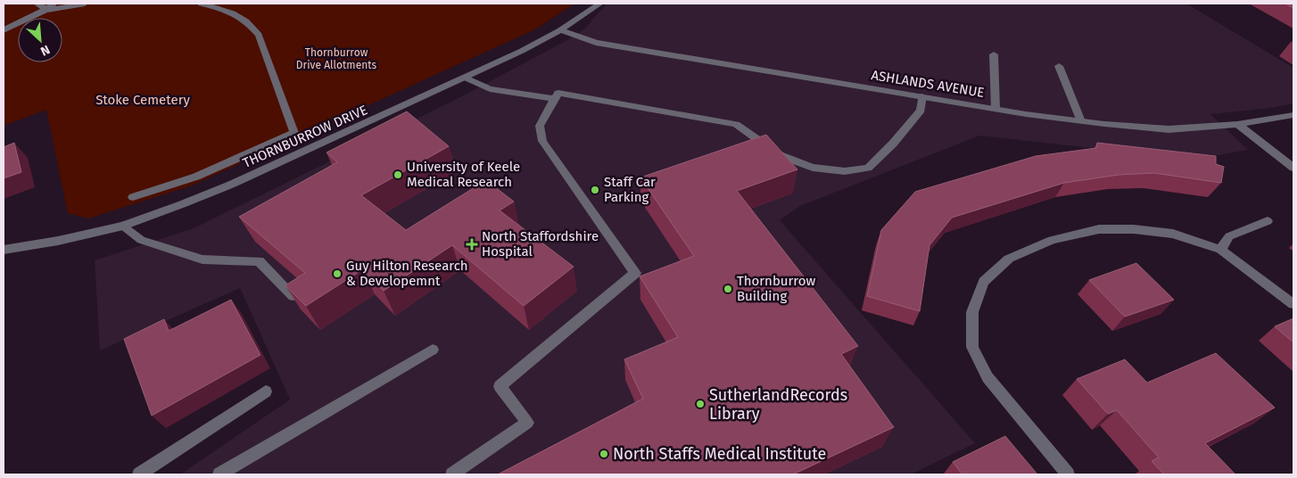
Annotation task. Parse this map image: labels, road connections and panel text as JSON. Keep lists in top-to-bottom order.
{
  "streets": {
    "street": ["ASHLANDS AVENUE", "THORNBURROW DRIVE"]
  },
  "crossings": [
    ["ASHLANDS AVENUE", "THORNBURROW DRIVE"]
  ],
  "parks": ["Thornburrow Drive Allotments", "Stoke Cemetery"],
  "places": {
    "other": [
      "University of Keele Medical Research",
      "Staff Car Parking",
      "Guy Hilton Research & Developemnt",
      "Thornburrow Building",
      "SutherlandRecords Library",
      "North Staffs Medical Institute"
    ],
    "health": ["North Staffordshire Hospital"]
  },
  "north": "bottom right"
}
